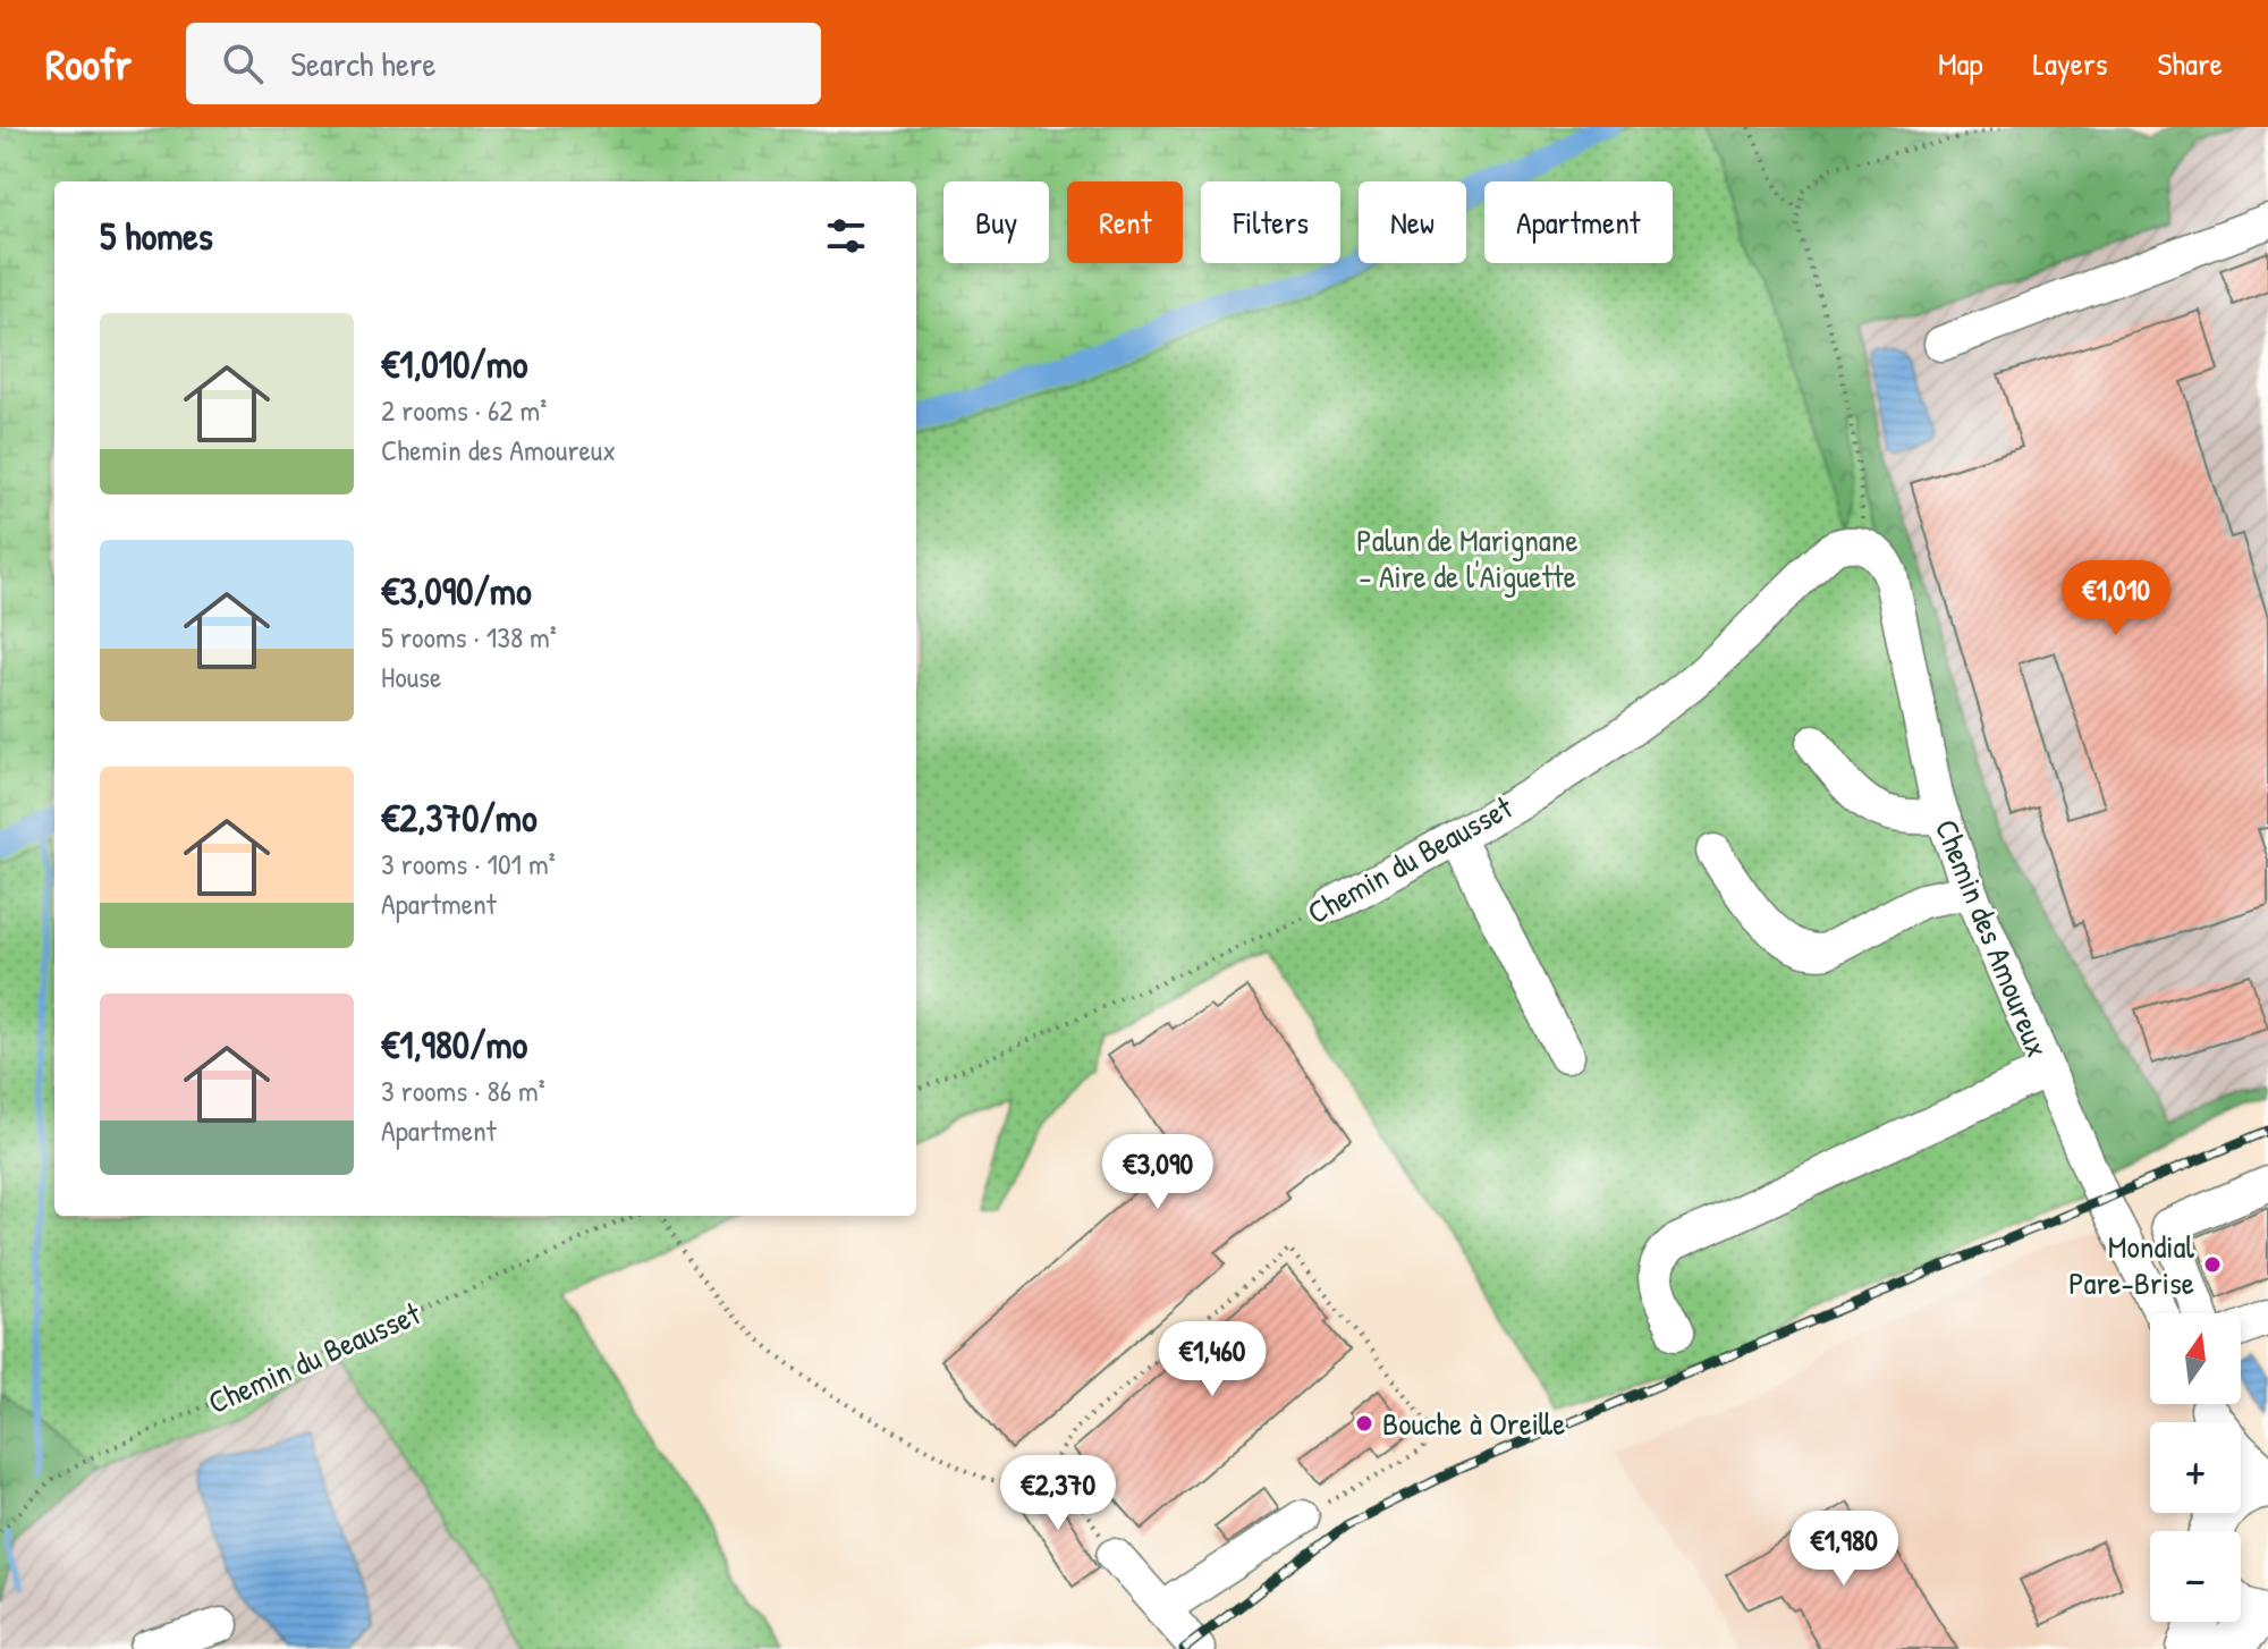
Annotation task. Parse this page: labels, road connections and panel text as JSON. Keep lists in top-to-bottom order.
{
  "streets": {
    "street": ["Chemin du Beausset", "Chemin des Amoureux"]
  },
  "crossings": [
    ["Chemin du Beausset", "Chemin des Amoureux"]
  ],
  "parks": ["Palun de Marignane - Aire de l'Aiguette"],
  "places": ["Mondial Pare-Brise", "Bouche à Oreille"],
  "north": "top",
  "page": {
    "header": "Roofr",
    "search": "Search here",
    "nav": ["Map", "Layers", "Share"],
    "chip": [
      "Buy",
      "Rent",
      "Filters",
      "New",
      "Apartment"
    ],
    "heading": "5 homes",
    "list": [
      {
        "name": "€1,010/mo",
        "note": "2 rooms · 62 m² · Chemin des Amoureux"
      },
      {
        "name": "€3,090/mo",
        "note": "5 rooms · 138 m² · House"
      },
      {
        "name": "€2,370/mo",
        "note": "3 rooms · 101 m² · Apartment"
      },
      {
        "name": "€1,980/mo",
        "note": "3 rooms · 86 m² · Apartment"
      }
    ],
    "price": [
      "€1,010",
      "€3,090",
      "€1,460",
      "€2,370",
      "€1,980"
    ],
    "map_buttons": ["+", "−"]
  }
}
